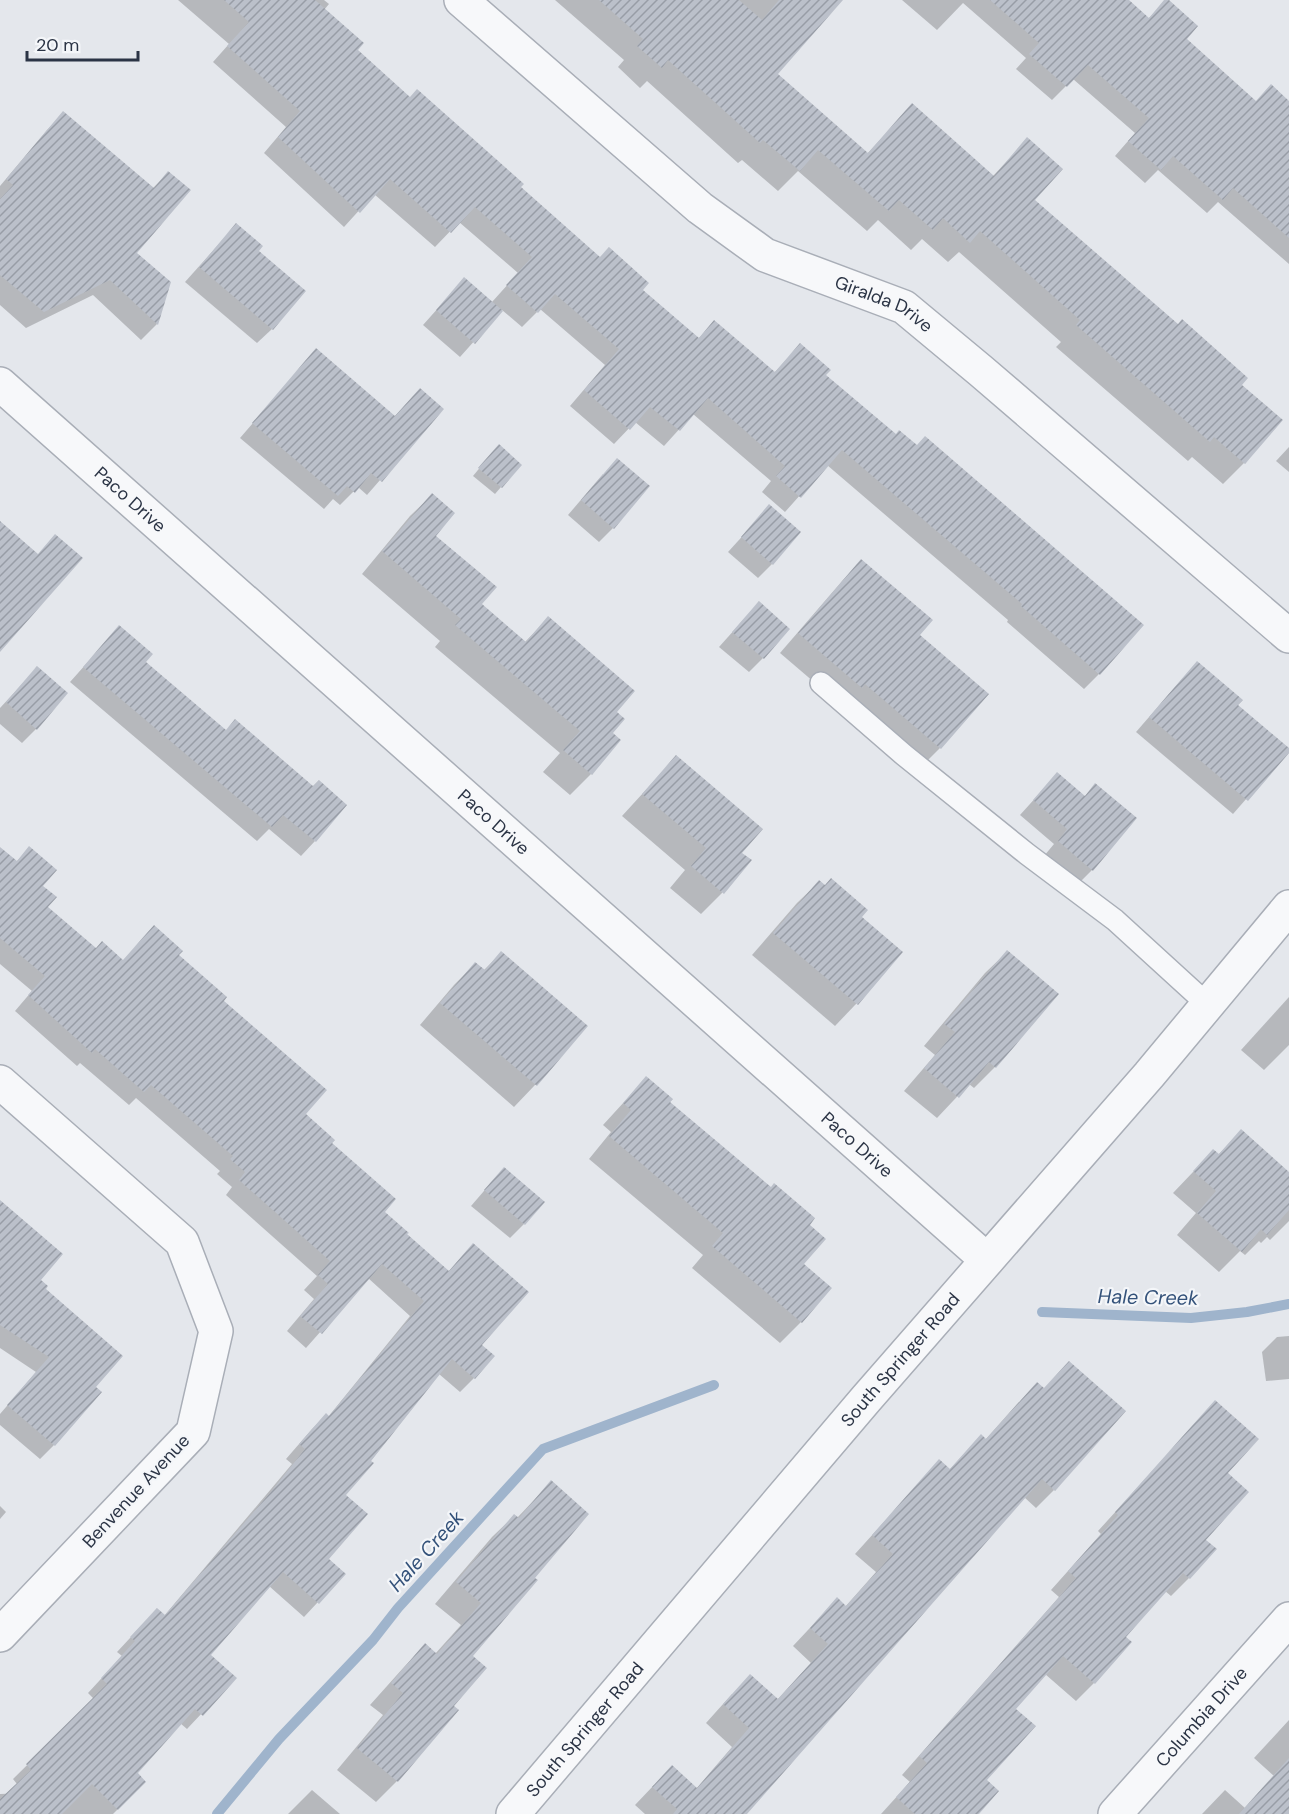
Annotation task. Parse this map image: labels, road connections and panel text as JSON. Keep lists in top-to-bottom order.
{
  "streets": {
    "street": [
      "Giralda Drive",
      "Paco Drive",
      "South Springer Road",
      "Benvenue Avenue",
      "Columbia Drive"
    ]
  },
  "crossings": [
    ["Paco Drive", "South Springer Road"]
  ],
  "water": ["Hale Creek"],
  "scale_bar": "20 m"
}
